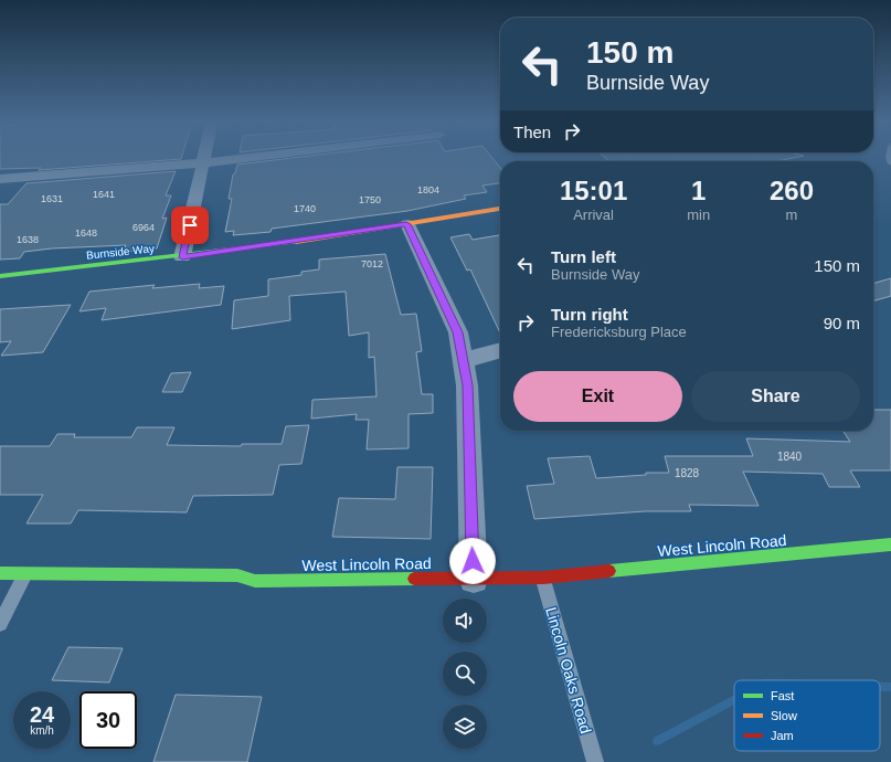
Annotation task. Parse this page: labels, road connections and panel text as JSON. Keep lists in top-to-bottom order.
{
  "streets": {
    "street": ["Burnside Way", "West Lincoln Road"],
    "lane": ["Lincoln Oaks Road"]
  },
  "crossings": [
    ["West Lincoln Road", "Lincoln Oaks Road"]
  ],
  "house_numbers": [
    "1804",
    "1641",
    "1631",
    "1750",
    "1740",
    "6964",
    "1648",
    "1638",
    "7012",
    "1840",
    "1828"
  ],
  "legend": ["Fast", "Slow", "Jam"],
  "page": {
    "turn": ["150 m", "Burnside Way"],
    "then": "Then",
    "eta": [
      "15:01",
      "Arrival",
      "1",
      "min",
      "260",
      "m"
    ],
    "list": [
      {
        "name": "Turn left",
        "note": "Burnside Way",
        "value": "150 m"
      },
      {
        "name": "Turn right",
        "note": "Fredericksburg Place",
        "value": "90 m"
      }
    ],
    "buttons": ["Exit", "Share"],
    "speed": "24 km/h",
    "limit": "30"
  }
}
